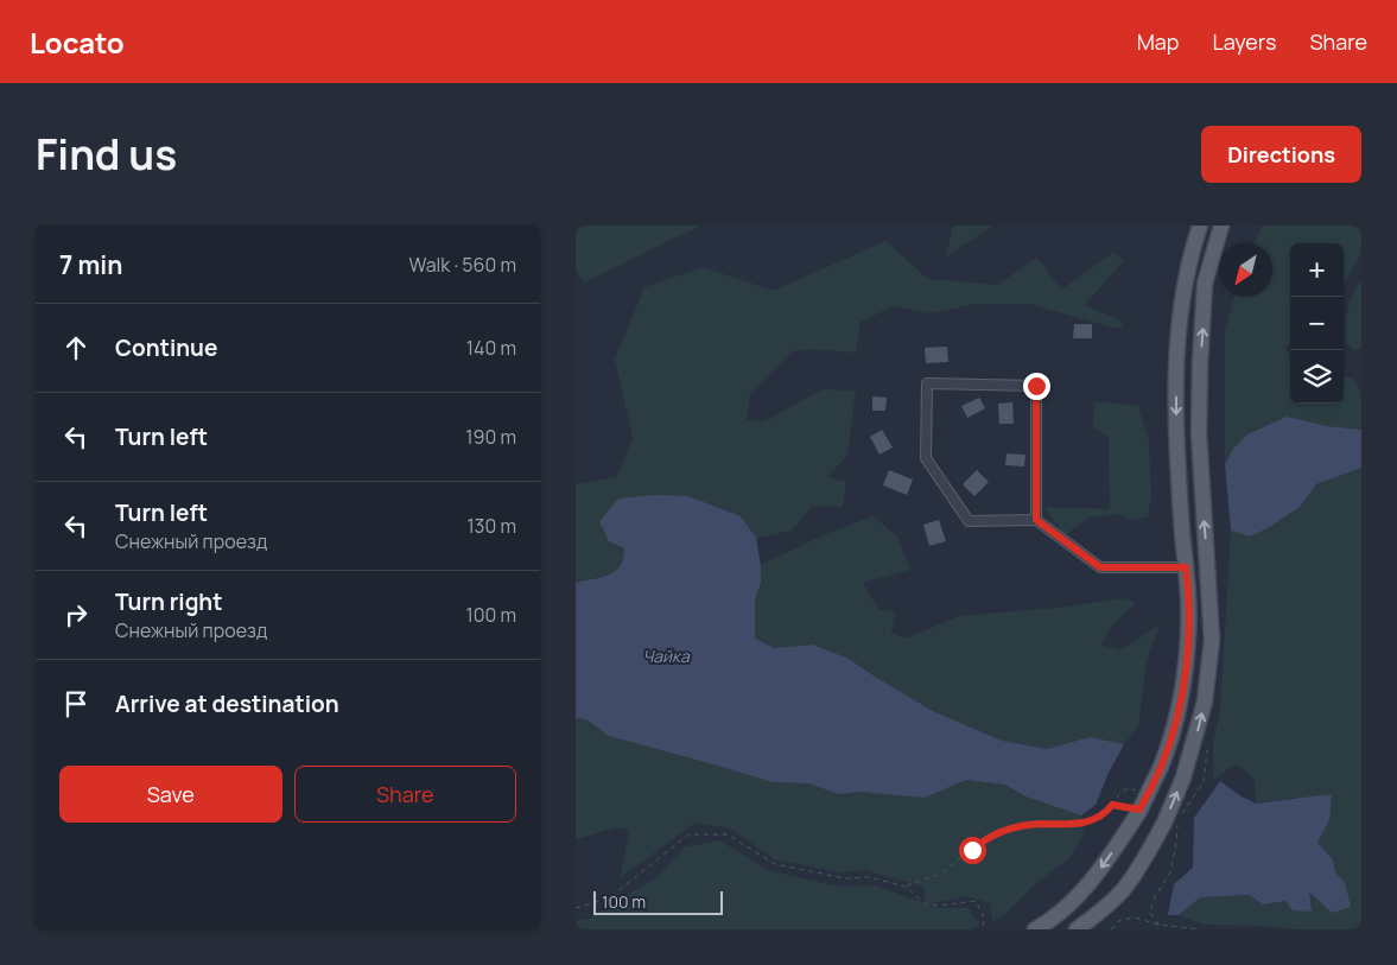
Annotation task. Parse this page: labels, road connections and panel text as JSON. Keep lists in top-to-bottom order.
{
  "water": ["Чайка"],
  "scale_bar": "100 m",
  "north": "bottom left",
  "page": {
    "header": "Locato",
    "nav": ["Map", "Layers", "Share"],
    "title": "Find us",
    "buttons": [
      "Directions",
      ["Save", "Share"]
    ],
    "heading": ["7 min", "Walk · 560 m"],
    "map_buttons": ["+", "−"],
    "list": [
      ["Continue", "140 m"],
      ["Turn left", "190 m"],
      ["Turn left", "Снежный проезд", "130 m"],
      ["Turn right", "Снежный проезд", "100 m"],
      "Arrive at destination"
    ],
    "scale": "100 m"
  }
}
